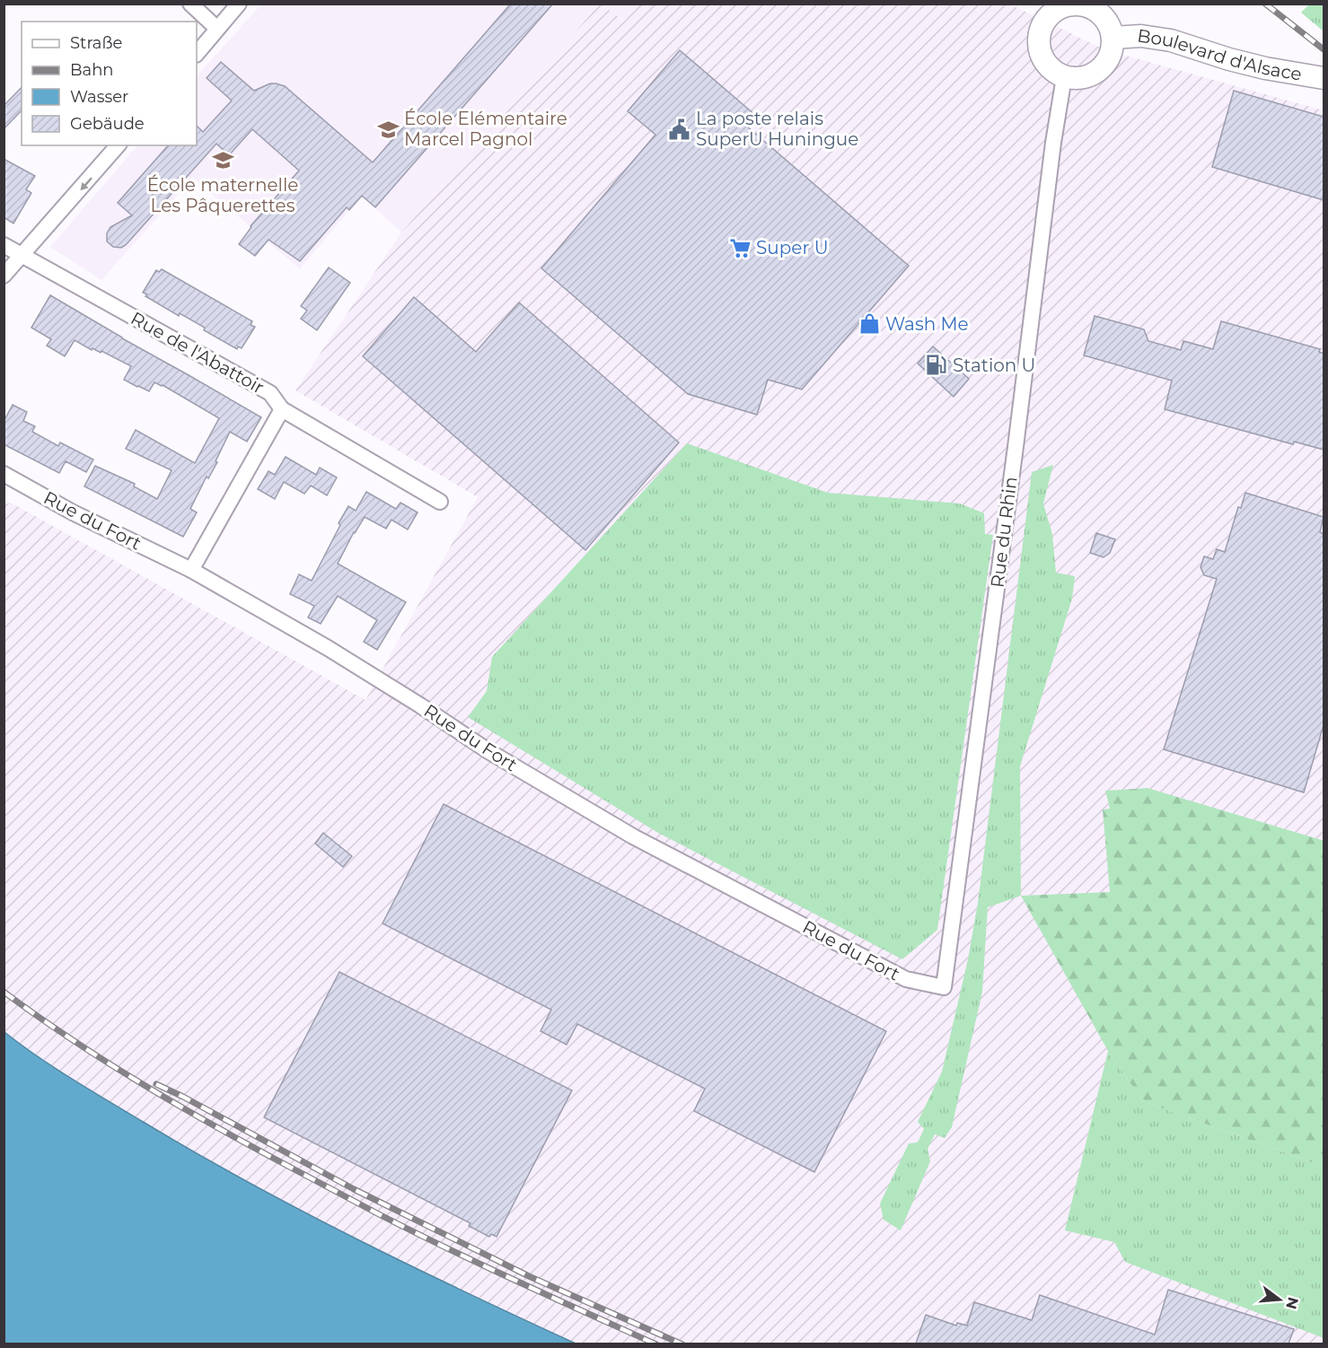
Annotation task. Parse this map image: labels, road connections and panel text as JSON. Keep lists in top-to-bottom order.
{
  "streets": {
    "main road": ["Boulevard d'Alsace"],
    "street": ["Rue de l'Abattoir", "Rue du Fort", "Rue du Rhin"]
  },
  "crossings": [
    ["Boulevard d'Alsace", "Rue du Rhin"],
    ["Rue du Fort", "Rue du Rhin"]
  ],
  "places": {
    "school or university": ["École Elémentaire Marcel Pagnol", "École maternelle Les Pâquerettes"],
    "public building": ["La poste relais SuperU Huningue"],
    "supermarket": ["Super U"],
    "shop": ["Wash Me"],
    "fuel station": ["Station U"]
  },
  "legend": [
    "Straße",
    "Bahn",
    "Wasser",
    "Gebäude"
  ],
  "north": "right"
}
